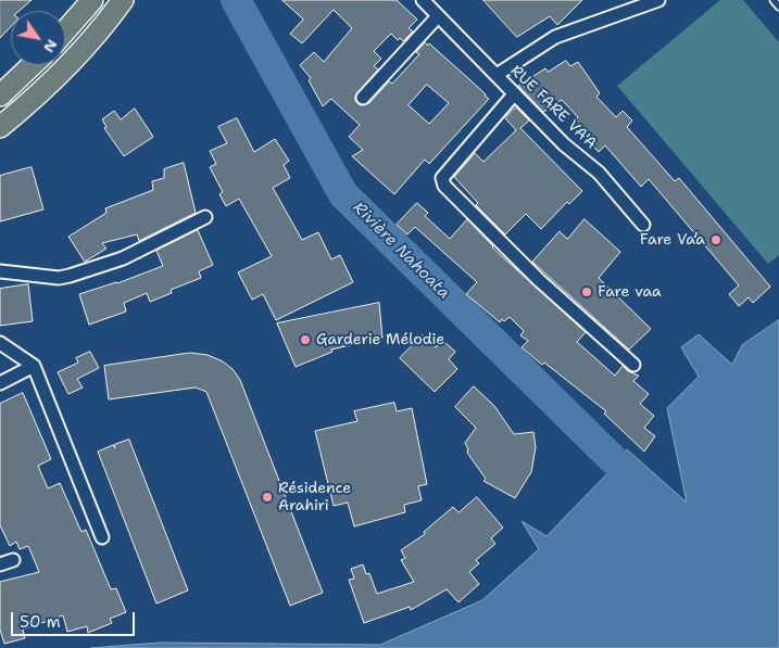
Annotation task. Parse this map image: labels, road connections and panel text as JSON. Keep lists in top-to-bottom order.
{
  "streets": {
    "street": ["RUE FARE VA'A"]
  },
  "water": ["Rivière Nahoata"],
  "places": [
    "Fare Va’a",
    "Fare vaa",
    "Garderie Mélodie",
    "Résidence Arahiri"
  ],
  "scale_bar": "50 m",
  "north": "bottom right"
}
